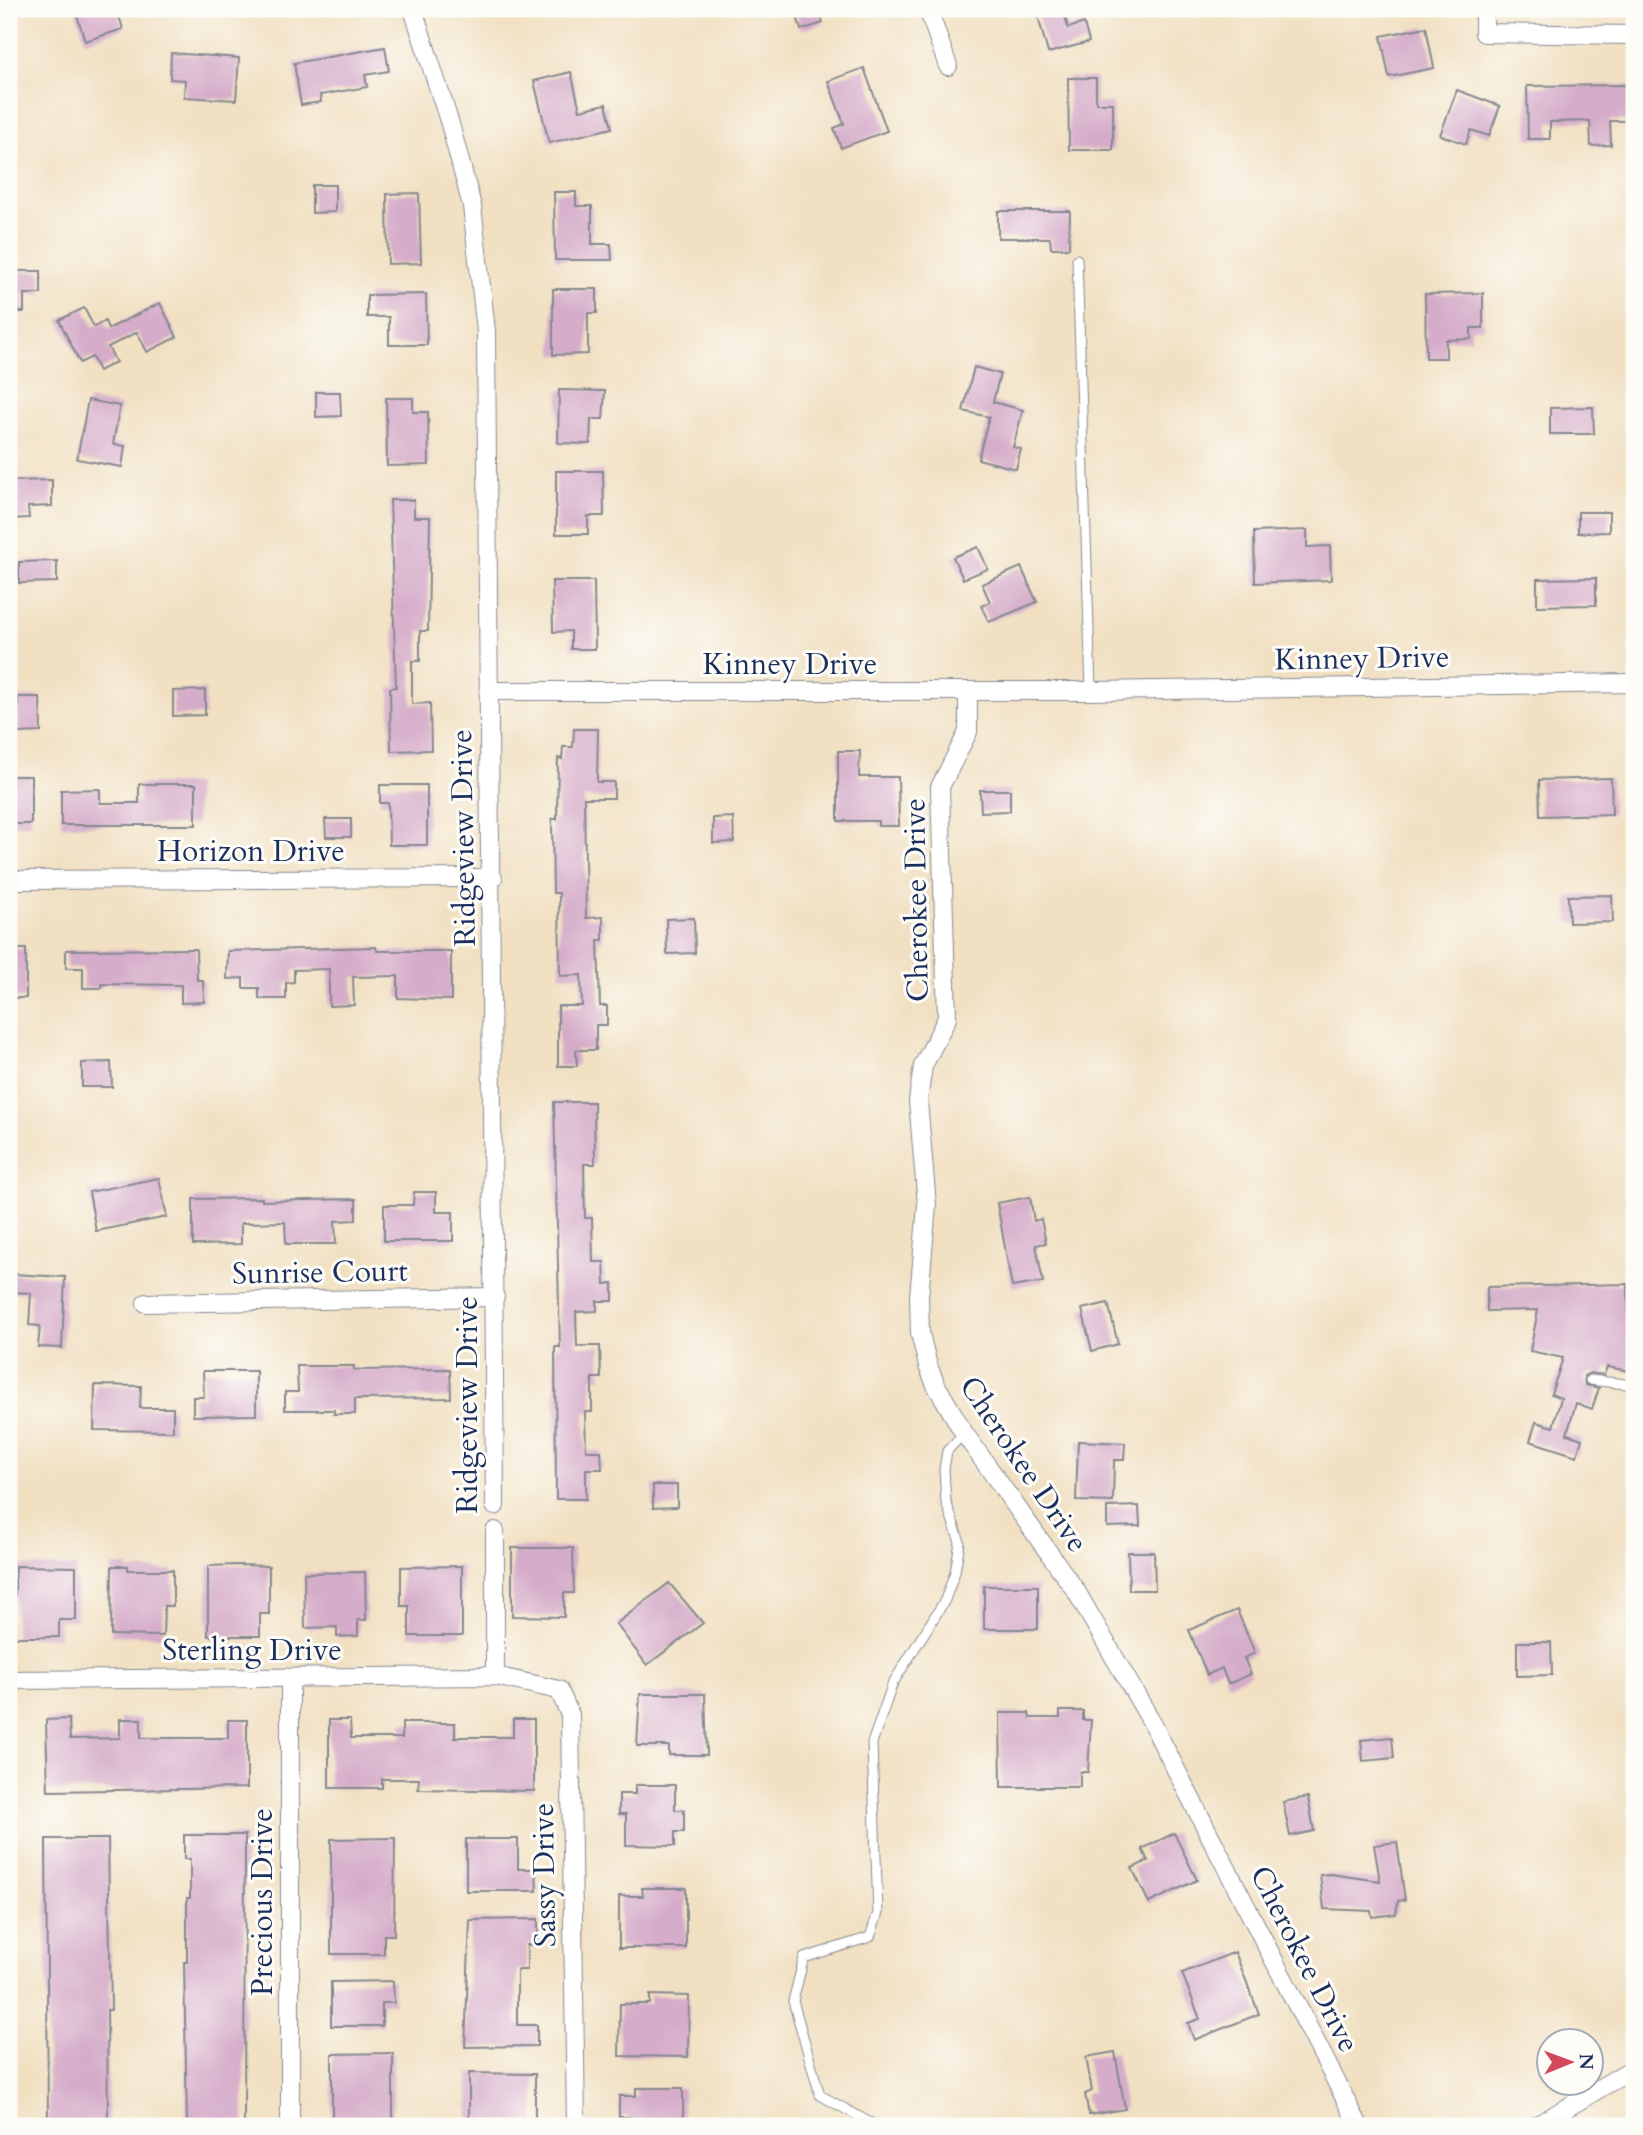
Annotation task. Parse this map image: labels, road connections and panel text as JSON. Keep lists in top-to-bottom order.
{
  "streets": {
    "street": [
      "Kinney Drive",
      "Ridgeview Drive",
      "Horizon Drive",
      "Cherokee Drive",
      "Sunrise Court",
      "Sterling Drive",
      "Sassy Drive",
      "Precious Drive"
    ]
  },
  "crossings": [
    ["Kinney Drive", "Ridgeview Drive"],
    ["Kinney Drive", "Cherokee Drive"],
    ["Ridgeview Drive", "Horizon Drive"],
    ["Ridgeview Drive", "Sunrise Court"],
    ["Ridgeview Drive", "Sterling Drive"],
    ["Ridgeview Drive", "Sassy Drive"],
    ["Sterling Drive", "Sassy Drive"],
    ["Sterling Drive", "Precious Drive"]
  ],
  "north": "right"
}
